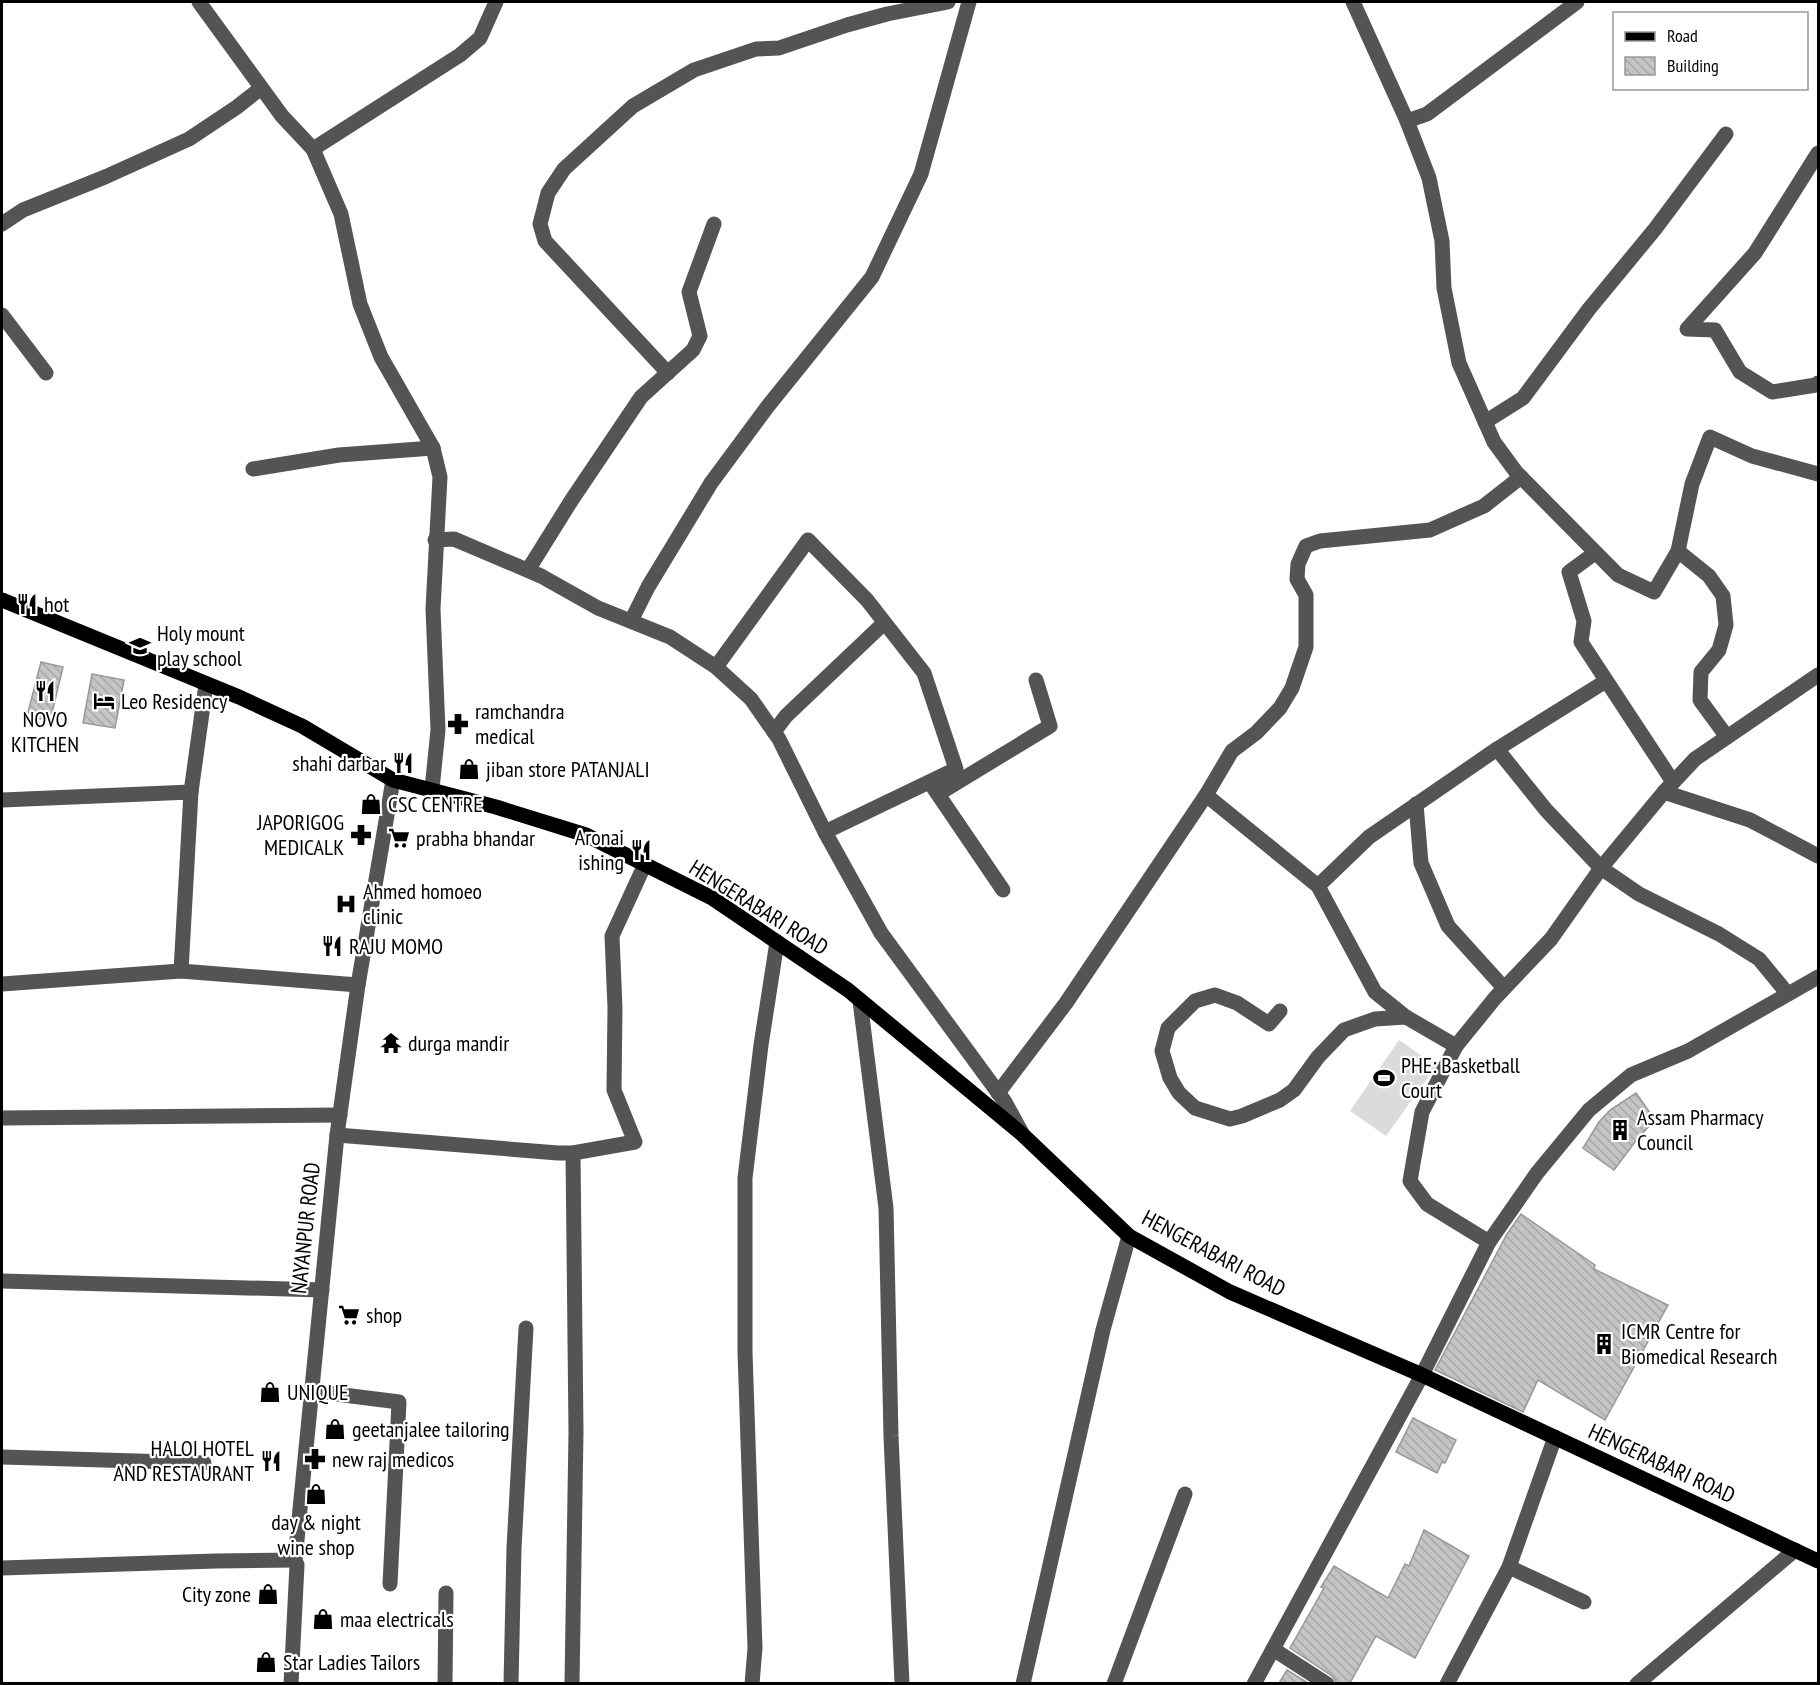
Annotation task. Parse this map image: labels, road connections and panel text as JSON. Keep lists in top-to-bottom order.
{
  "streets": {
    "main road": ["HENGERABARI ROAD"],
    "street": ["NAYANPUR ROAD"]
  },
  "crossings": [
    ["HENGERABARI ROAD", "NAYANPUR ROAD"]
  ],
  "places": {
    "restaurant": [
      "hot",
      "NOVO KITCHEN",
      "shahi darbar",
      "Aronai ishing",
      "RAJU MOMO",
      "HALOI HOTEL AND RESTAURANT"
    ],
    "school or university": ["Holy mount play school"],
    "hotel": ["Leo Residency"],
    "pharmacy": ["ramchandra medical", "JAPORIGOG MEDICALK", "new raj medicos"],
    "shop": [
      "jiban store PATANJALI",
      "CSC CENTRE",
      "UNIQUE",
      "geetanjalee tailoring",
      "day & night wine shop",
      "City zone",
      "maa electricals",
      "Star Ladies Tailors"
    ],
    "supermarket": ["prabha bhandar", "shop"],
    "hospital": ["Ahmed homoeo clinic"],
    "temple": ["durga mandir"],
    "sports": ["PHE: Basketball Court"],
    "building": ["Assam Pharmacy Council", "ICMR Centre for Biomedical Research"]
  },
  "legend": ["Road", "Building"]
}
